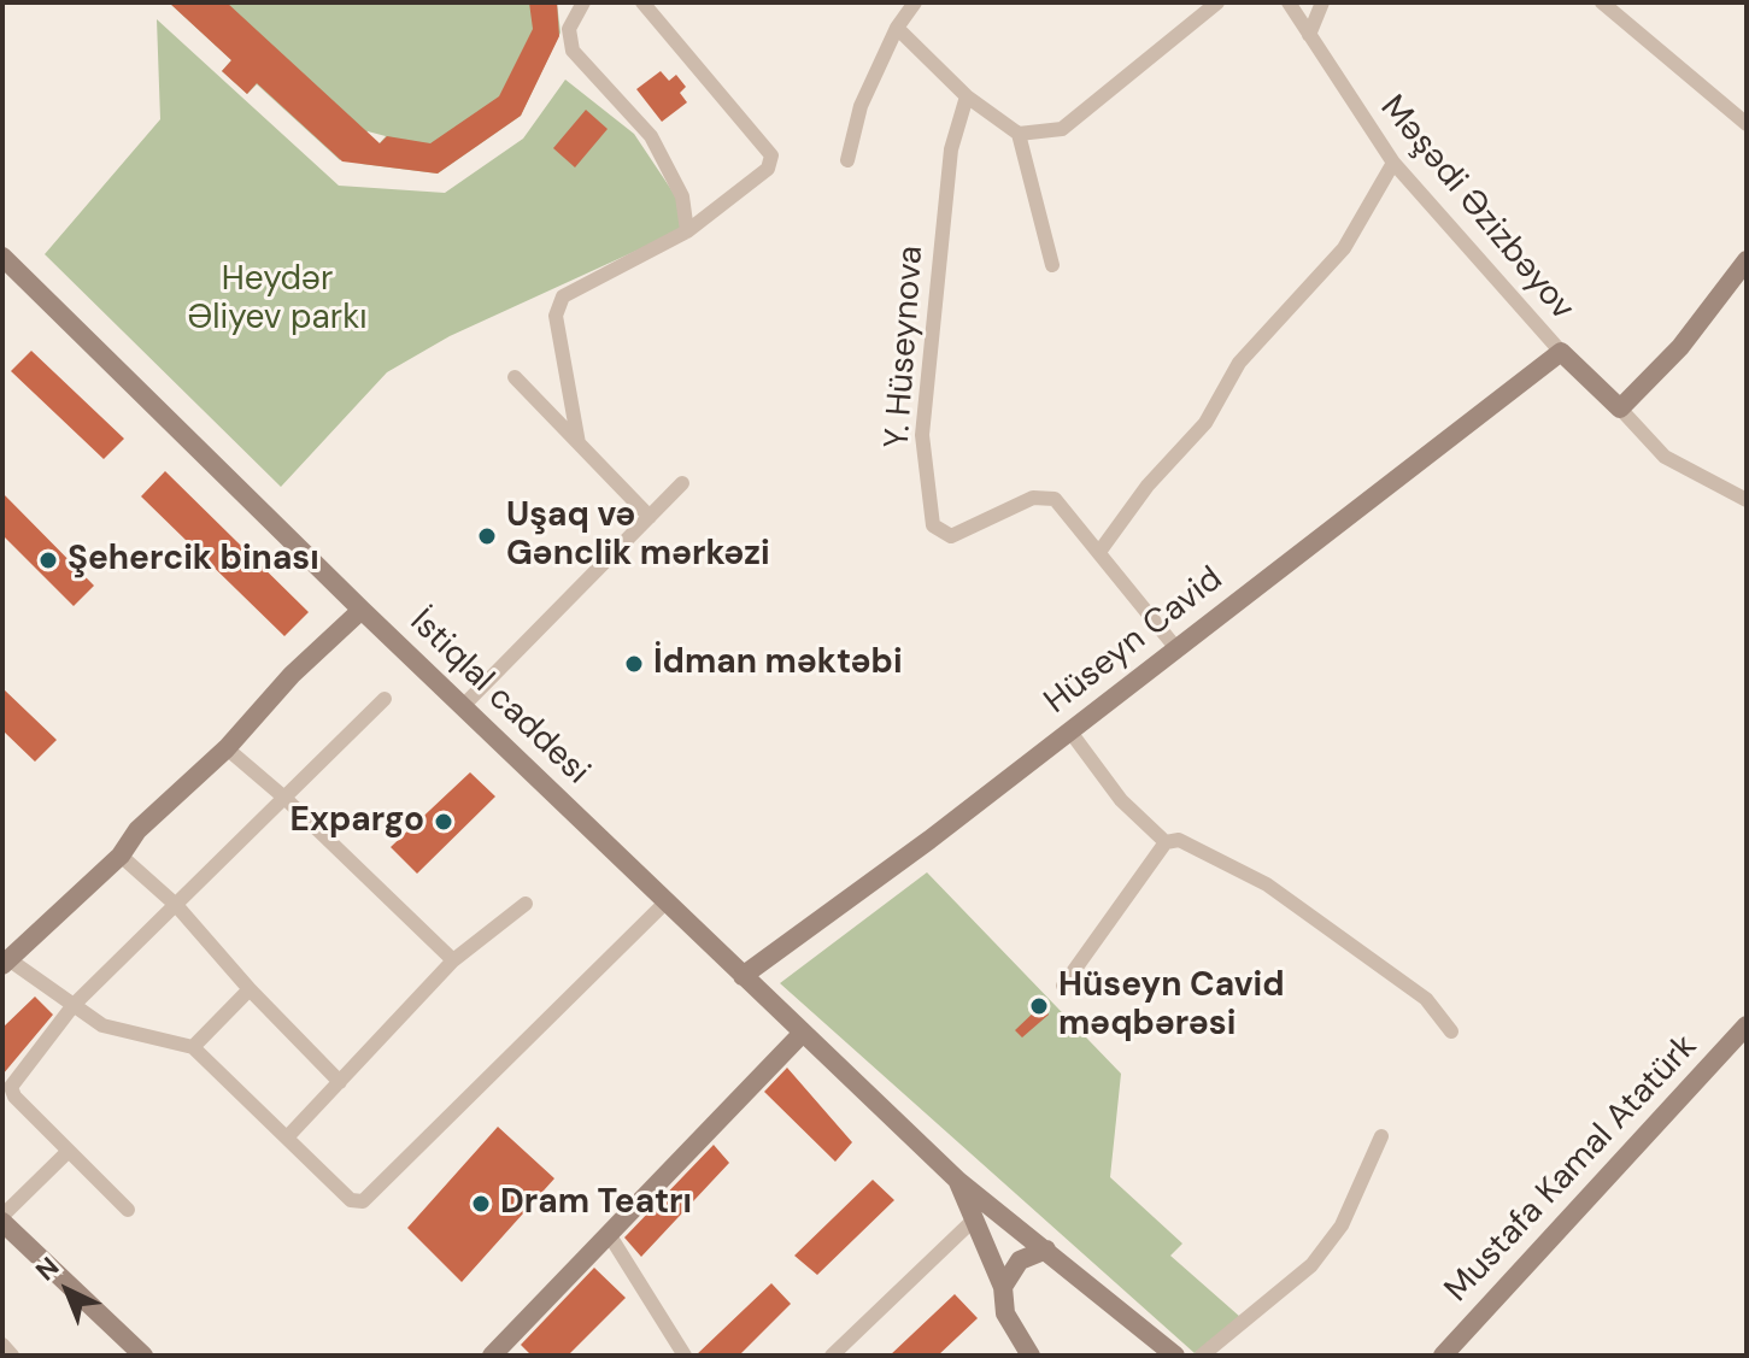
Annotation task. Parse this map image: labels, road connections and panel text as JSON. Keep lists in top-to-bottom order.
{
  "streets": {
    "main road": ["Hüseyn Cavid", "İstiqlal caddesi", "Mustafa Kamal Atatürk"],
    "street": ["Məşədi Əzizbəyov", "Y. Hüseynova"]
  },
  "crossings": [
    ["Məşədi Əzizbəyov", "Hüseyn Cavid"],
    ["Y. Hüseynova", "Hüseyn Cavid"],
    ["Hüseyn Cavid", "İstiqlal caddesi"]
  ],
  "parks": ["Heydər Əliyev parkı"],
  "places": [
    "Uşaq və Gənclik mərkəzi",
    "Şehercik binası",
    "İdman məktəbi",
    "Expargo",
    "Hüseyn Cavid məqbərəsi",
    "Dram Teatrı"
  ],
  "north": "top left"
}
